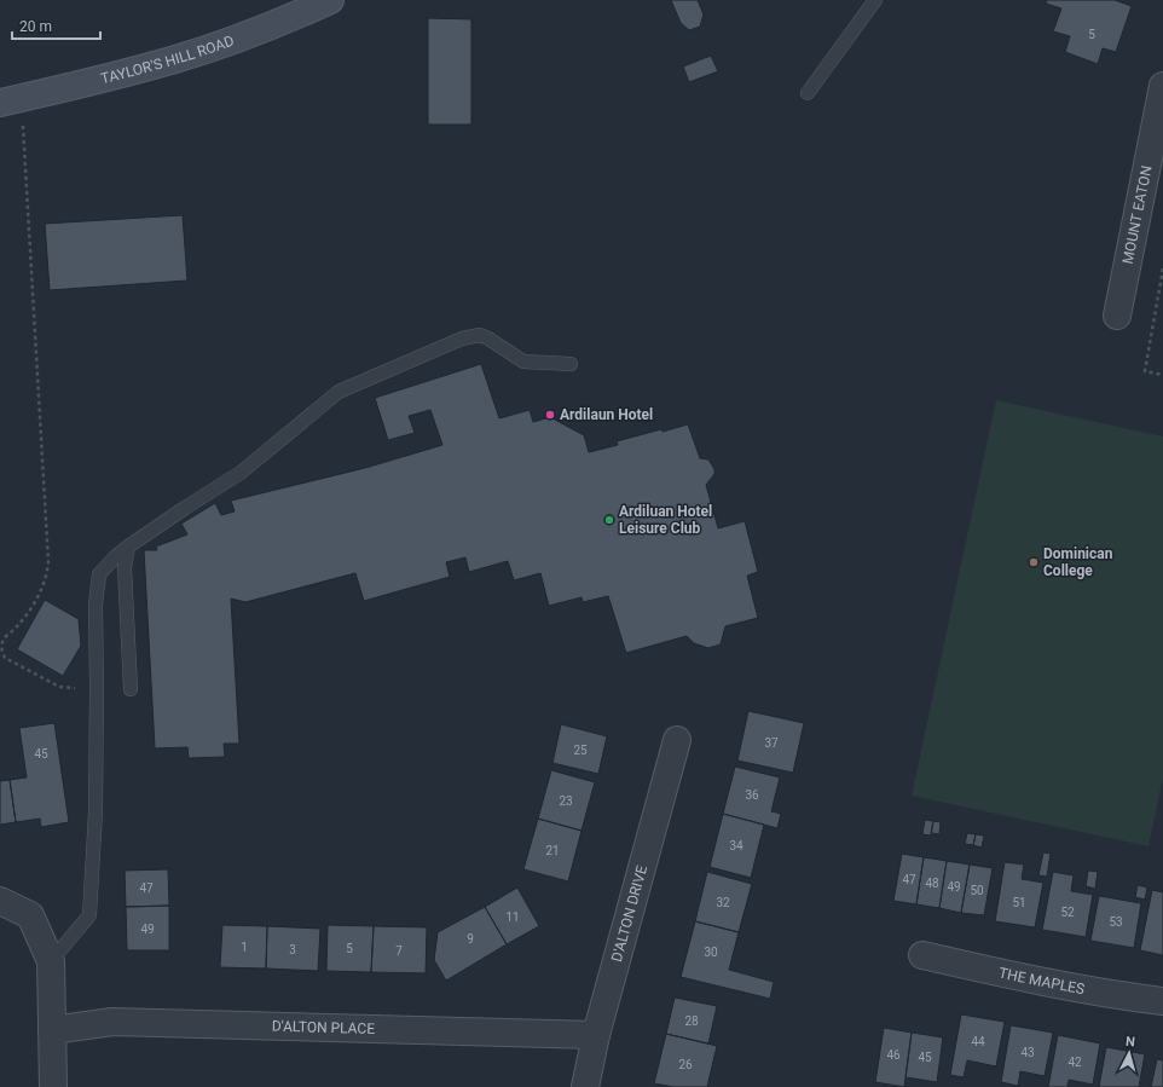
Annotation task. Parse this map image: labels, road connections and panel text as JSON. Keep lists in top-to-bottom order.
{
  "streets": {
    "main road": ["TAYLOR'S HILL ROAD"],
    "street": [
      "MOUNT EATON",
      "D'ALTON DRIVE",
      "THE MAPLES",
      "D'ALTON PLACE"
    ]
  },
  "crossings": [
    ["D'ALTON DRIVE", "D'ALTON PLACE"]
  ],
  "places": ["Ardilaun Hotel", "Ardiluan Hotel Leisure Club", "Dominican College"],
  "house_numbers": [
    "5",
    "37",
    "25",
    "45",
    "36",
    "23",
    "34",
    "21",
    "47",
    "48",
    "49",
    "47",
    "50",
    "32",
    "51",
    "52",
    "11",
    "53",
    "49",
    "9",
    "1",
    "5",
    "3",
    "7",
    "30",
    "28",
    "44",
    "43",
    "46",
    "45",
    "42",
    "26"
  ],
  "scale_bar": "20 m",
  "north": "top"
}
